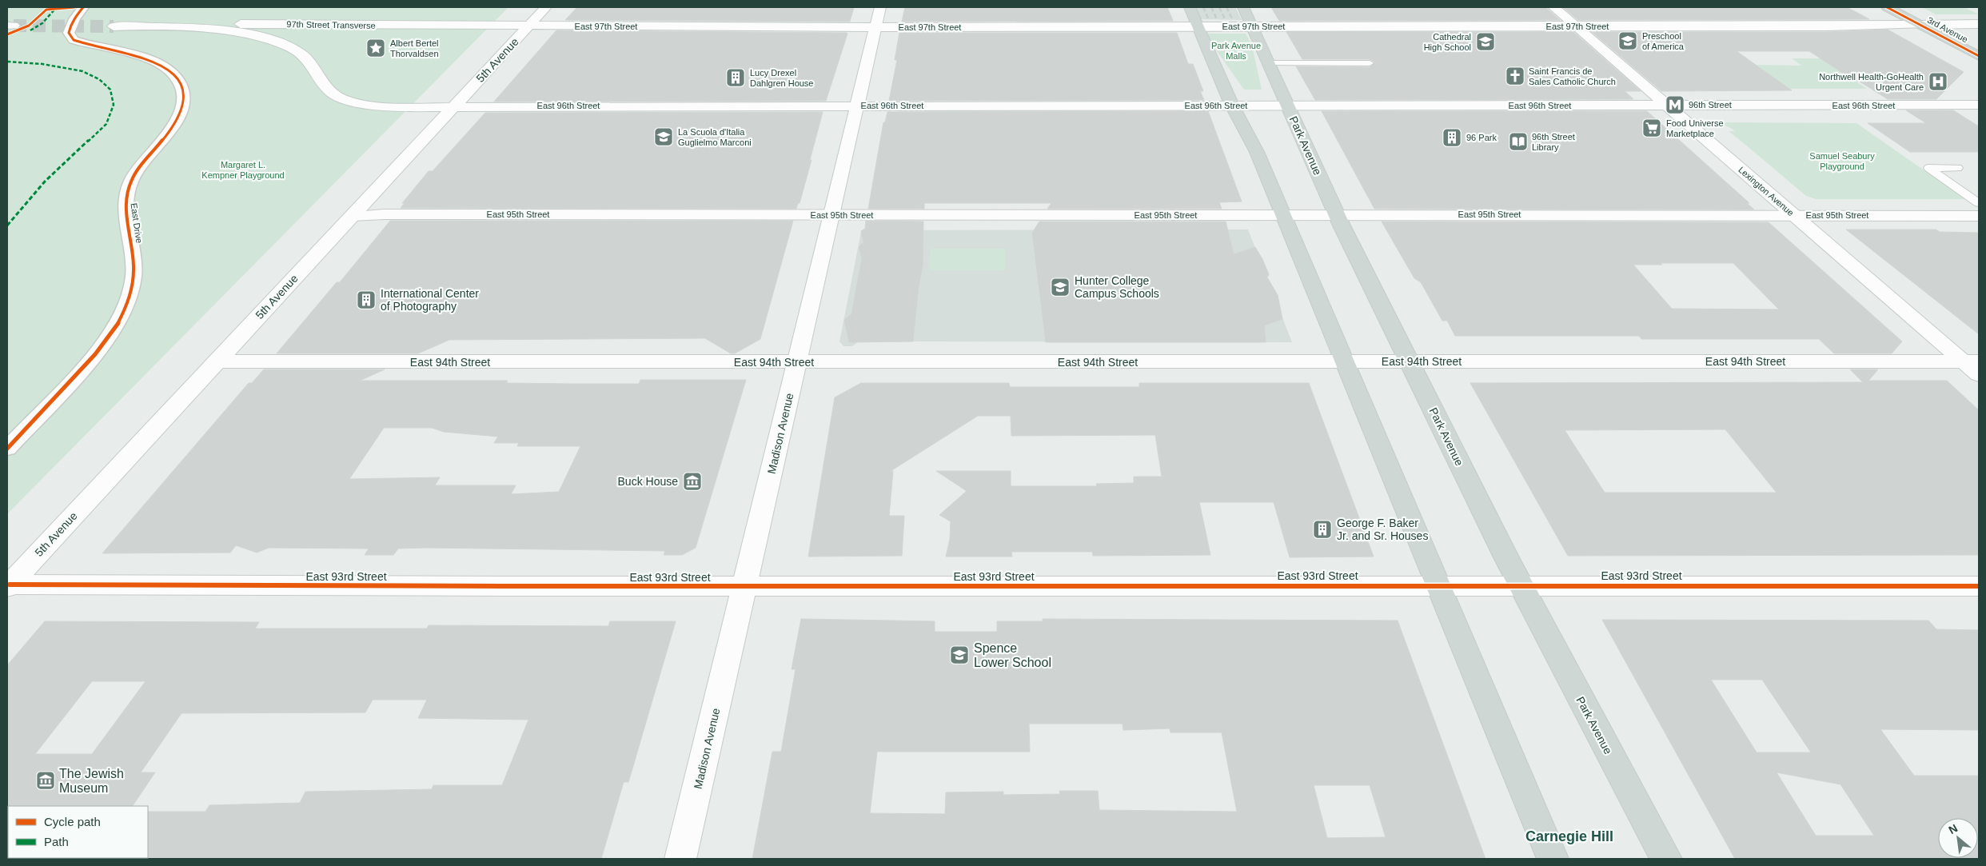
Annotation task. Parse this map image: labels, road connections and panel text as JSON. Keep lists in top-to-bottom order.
{
  "streets": {
    "main road": [
      "97th Street Transverse",
      "East 97th Street",
      "3rd Avenue",
      "5th Avenue",
      "East 96th Street",
      "Park Avenue",
      "Lexington Avenue",
      "East 95th Street",
      "East 94th Street",
      "Madison Avenue",
      "East 93rd Street"
    ],
    "street": ["East Drive"]
  },
  "crossings": [
    ["97th Street Transverse", "East 97th Street"],
    ["97th Street Transverse", "5th Avenue"],
    ["97th Street Transverse", "East 96th Street"],
    ["East 97th Street", "3rd Avenue"],
    ["East 97th Street", "5th Avenue"],
    ["East 97th Street", "Park Avenue"],
    ["East 97th Street", "Lexington Avenue"],
    ["East 97th Street", "Madison Avenue"],
    ["5th Avenue", "East 96th Street"],
    ["5th Avenue", "East 95th Street"],
    ["5th Avenue", "East 94th Street"],
    ["5th Avenue", "East 93rd Street"],
    ["East 96th Street", "Park Avenue"],
    ["East 96th Street", "Lexington Avenue"],
    ["East 96th Street", "Madison Avenue"],
    ["Park Avenue", "East 95th Street"],
    ["Park Avenue", "East 94th Street"],
    ["Park Avenue", "East 93rd Street"],
    ["Lexington Avenue", "East 95th Street"],
    ["Lexington Avenue", "East 94th Street"],
    ["East 95th Street", "Madison Avenue"],
    ["East 94th Street", "Madison Avenue"],
    ["Madison Avenue", "East 93rd Street"]
  ],
  "districts": ["Carnegie Hill"],
  "parks": ["Park Avenue Malls", "Samuel Seabury Playground", "Margaret L. Kempner Playground"],
  "places": {
    "school or university": [
      "Preschool of America",
      "Cathedral High School",
      "La Scuola d'Italia Guglielmo Marconi",
      "Hunter College Campus Schools",
      "Spence Lower School"
    ],
    "place": ["Albert Bertel Thorvaldsen"],
    "church": ["Saint Francis de Sales Catholic Church"],
    "building": [
      "Lucy Drexel Dahlgren House",
      "96 Park",
      "International Center of Photography",
      "George F. Baker Jr. and Sr. Houses"
    ],
    "hospital": ["Northwell Health-GoHealth Urgent Care"],
    "metro station": ["96th Street"],
    "supermarket": ["Food Universe Marketplace"],
    "library": ["96th Street Library"],
    "museum": ["Buck House", "The Jewish Museum"]
  },
  "legend": ["Cycle path", "Path"],
  "north": "top left"
}
